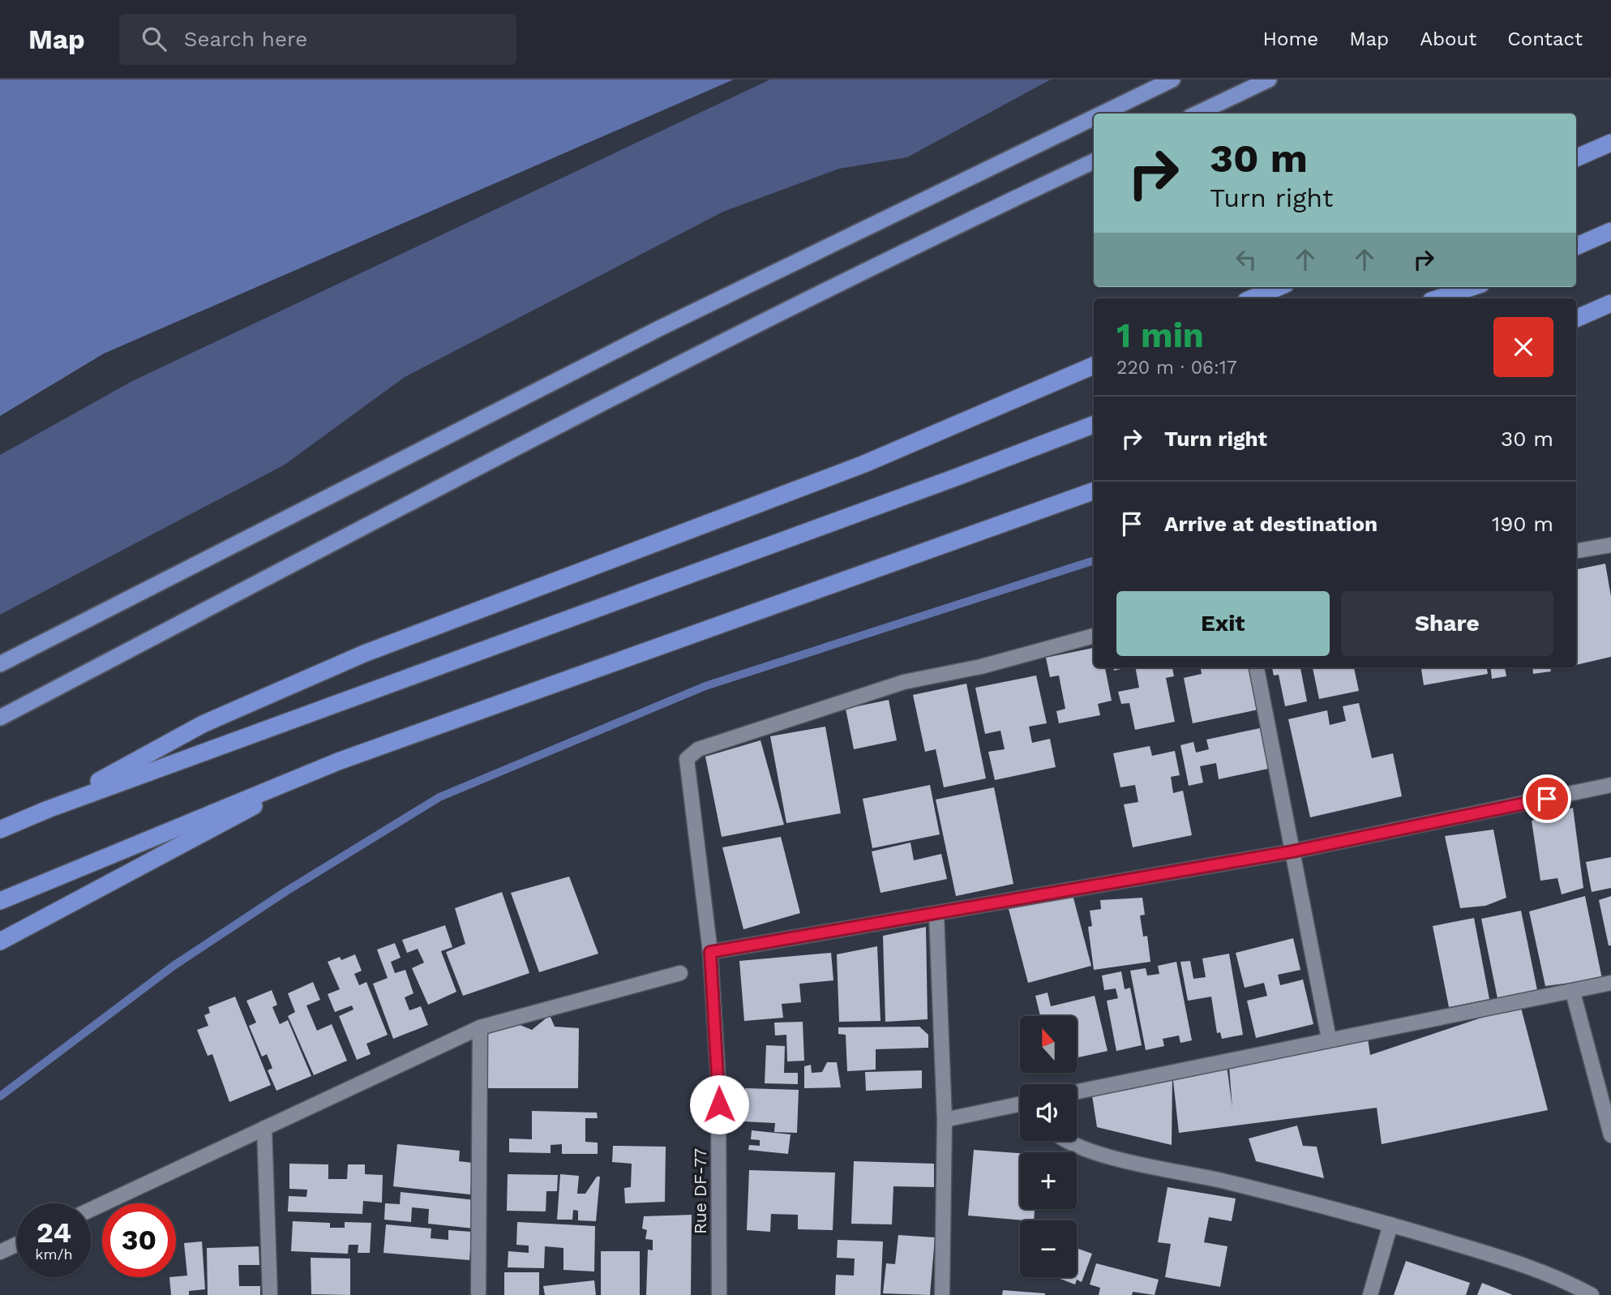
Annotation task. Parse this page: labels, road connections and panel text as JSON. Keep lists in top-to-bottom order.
{
  "streets": {
    "street": ["Rue DF-77"]
  },
  "north": "top",
  "page": {
    "header": "Map",
    "search": "Search here",
    "nav": [
      "Home",
      "Map",
      "About",
      "Contact"
    ],
    "turn": ["30 m", "Turn right"],
    "heading": ["1 min", "220 m · 06:17"],
    "list": [
      {
        "name": "Turn right",
        "value": "30 m"
      },
      {
        "name": "Arrive at destination",
        "value": "190 m"
      }
    ],
    "buttons": ["Exit", "Share"],
    "map_buttons": ["+", "−"],
    "speed": "24 km/h",
    "limit": "30"
  }
}
